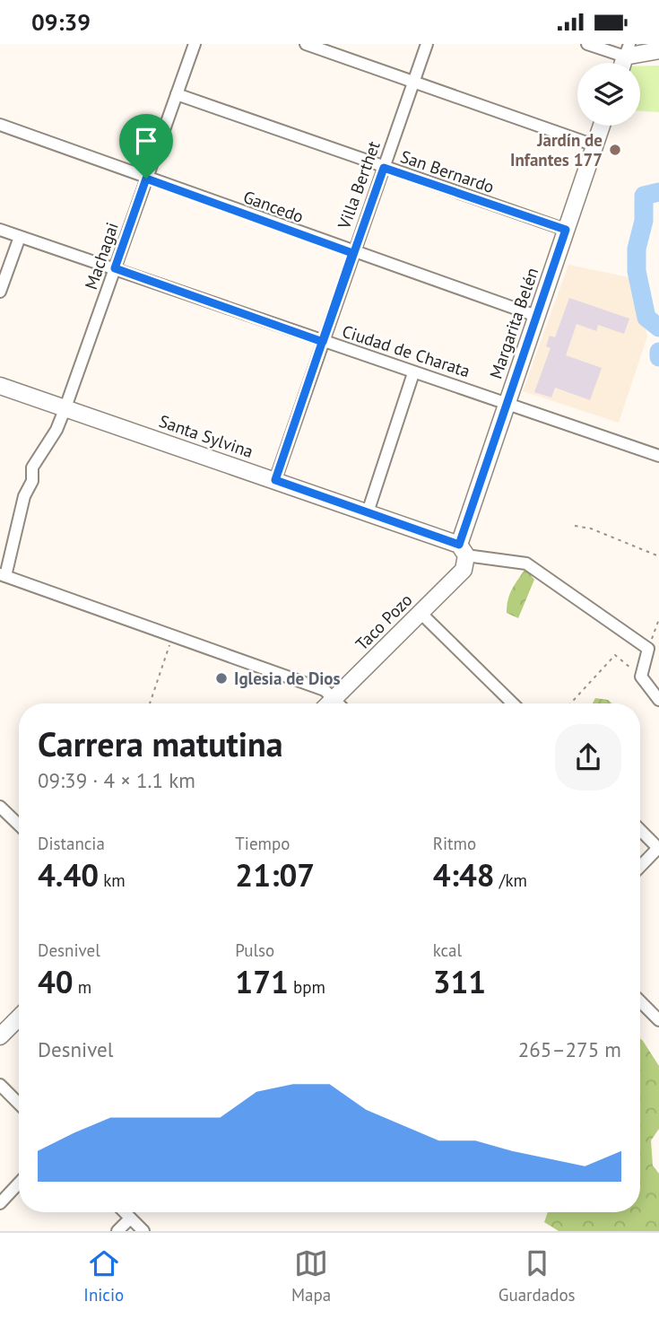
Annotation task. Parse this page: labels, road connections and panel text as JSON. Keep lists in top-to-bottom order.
{
  "streets": {
    "street": [
      "San Bernardo",
      "Villa Berthet",
      "Gancedo",
      "Machagai",
      "Margarita Belén",
      "Ciudad de Charata",
      "Santa Sylvina",
      "Taco Pozo"
    ]
  },
  "crossings": [
    ["San Bernardo", "Villa Berthet"],
    ["San Bernardo", "Machagai"],
    ["San Bernardo", "Margarita Belén"],
    ["Villa Berthet", "Gancedo"],
    ["Villa Berthet", "Ciudad de Charata"],
    ["Villa Berthet", "Santa Sylvina"],
    ["Gancedo", "Machagai"],
    ["Gancedo", "Margarita Belén"],
    ["Machagai", "Ciudad de Charata"],
    ["Machagai", "Santa Sylvina"],
    ["Margarita Belén", "Ciudad de Charata"],
    ["Margarita Belén", "Santa Sylvina"],
    ["Margarita Belén", "Taco Pozo"],
    ["Santa Sylvina", "Taco Pozo"]
  ],
  "places": ["Jardín de Infantes 177", "Iglesia de Dios"],
  "page": {
    "status": "09:39",
    "heading": ["Carrera matutina", "09:39 · 4 × 1.1 km"],
    "stats": [
      ["Distancia", "4.40 km"],
      ["Tiempo", "21:07"],
      ["Ritmo", "4:48 /km"],
      ["Desnivel", "40 m"],
      ["Pulso", "171 bpm"],
      ["kcal", "311"]
    ],
    "chart": ["Desnivel", "265–275 m"],
    "tabs": ["Inicio", "Mapa", "Guardados"]
  }
}
